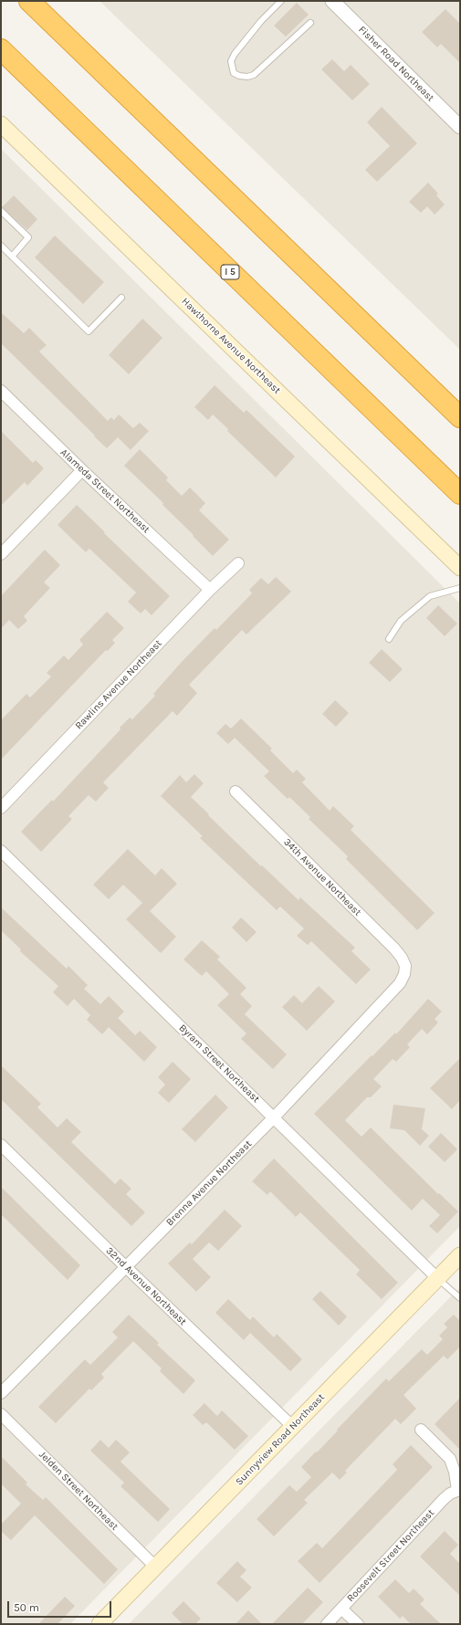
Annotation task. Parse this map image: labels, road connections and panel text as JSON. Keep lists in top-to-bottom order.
{
  "streets": {
    "highway": ["I 5"],
    "main road": ["Hawthorne Avenue Northeast", "Sunnyview Road Northeast"],
    "street": [
      "Fisher Road Northeast",
      "Alameda Street Northeast",
      "Rawlins Avenue Northeast",
      "34th Avenue Northeast",
      "Byram Street Northeast",
      "Brenna Avenue Northeast",
      "32nd Avenue Northeast",
      "Jelden Street Northeast",
      "Roosevelt Street Northeast"
    ]
  },
  "crossings": [
    ["Alameda Street Northeast", "Rawlins Avenue Northeast"],
    ["34th Avenue Northeast", "Brenna Avenue Northeast"],
    ["Byram Street Northeast", "Brenna Avenue Northeast"],
    ["Byram Street Northeast", "Sunnyview Road Northeast"],
    ["Brenna Avenue Northeast", "32nd Avenue Northeast"],
    ["32nd Avenue Northeast", "Sunnyview Road Northeast"],
    ["Sunnyview Road Northeast", "Jelden Street Northeast"]
  ],
  "scale_bar": "50 m"
}
